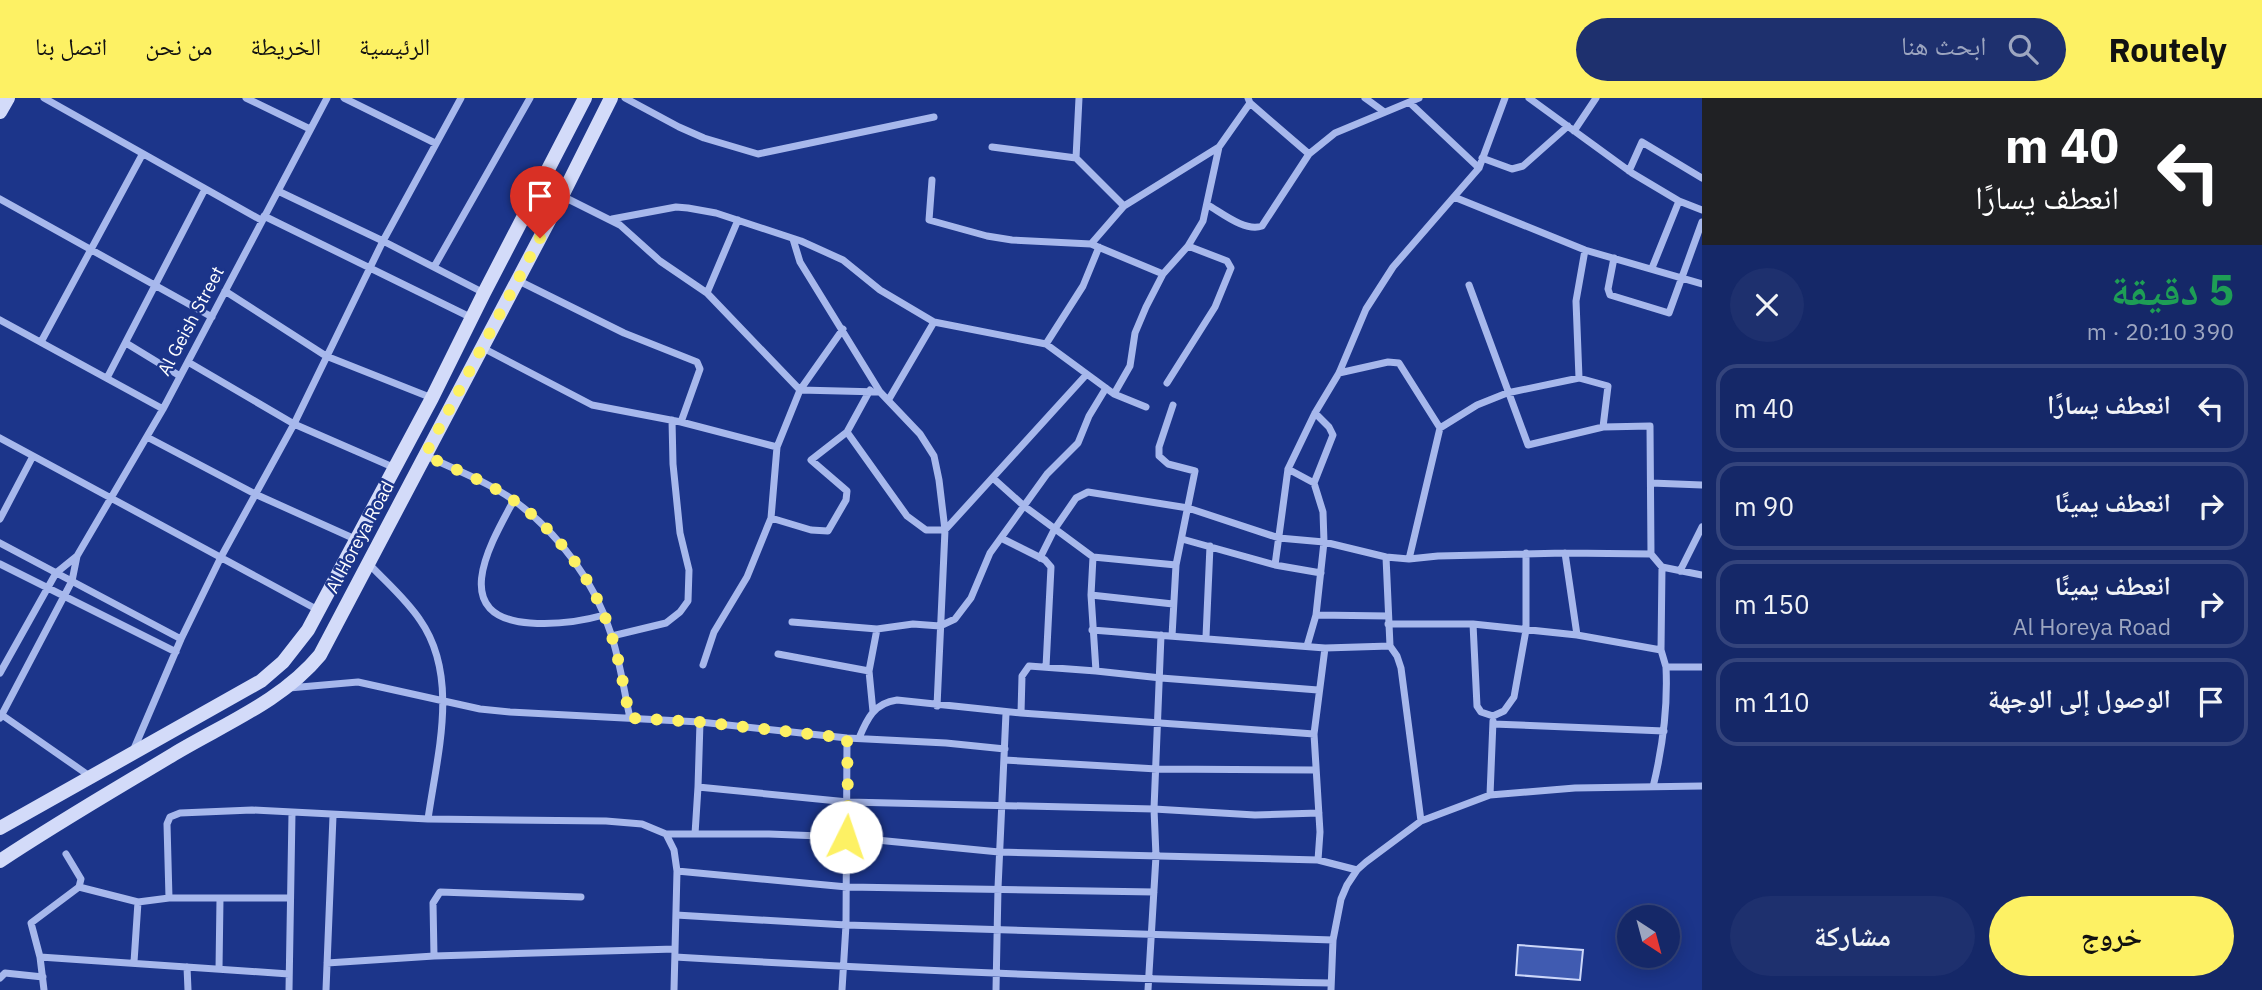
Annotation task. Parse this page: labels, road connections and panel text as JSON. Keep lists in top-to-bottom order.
{
  "streets": {
    "main road": ["Al Horeya Road"],
    "street": ["Al Geish Street"]
  },
  "north": "bottom right",
  "page": {
    "header": "Routely",
    "search": "ابحث هنا",
    "nav": [
      "الرئيسية",
      "الخريطة",
      "من نحن",
      "اتصل بنا"
    ],
    "turn": ["40 m", "انعطف يسارًا"],
    "heading": ["5 دقيقة", "390 m · 20:10"],
    "list": [
      {
        "name": "انعطف يسارًا",
        "value": "40 m"
      },
      {
        "name": "انعطف يمينًا",
        "value": "90 m"
      },
      {
        "name": "انعطف يمينًا",
        "note": "Al Horeya Road",
        "value": "150 m"
      },
      {
        "name": "الوصول إلى الوجهة",
        "value": "110 m"
      }
    ],
    "buttons": ["خروج", "مشاركة"]
  }
}
